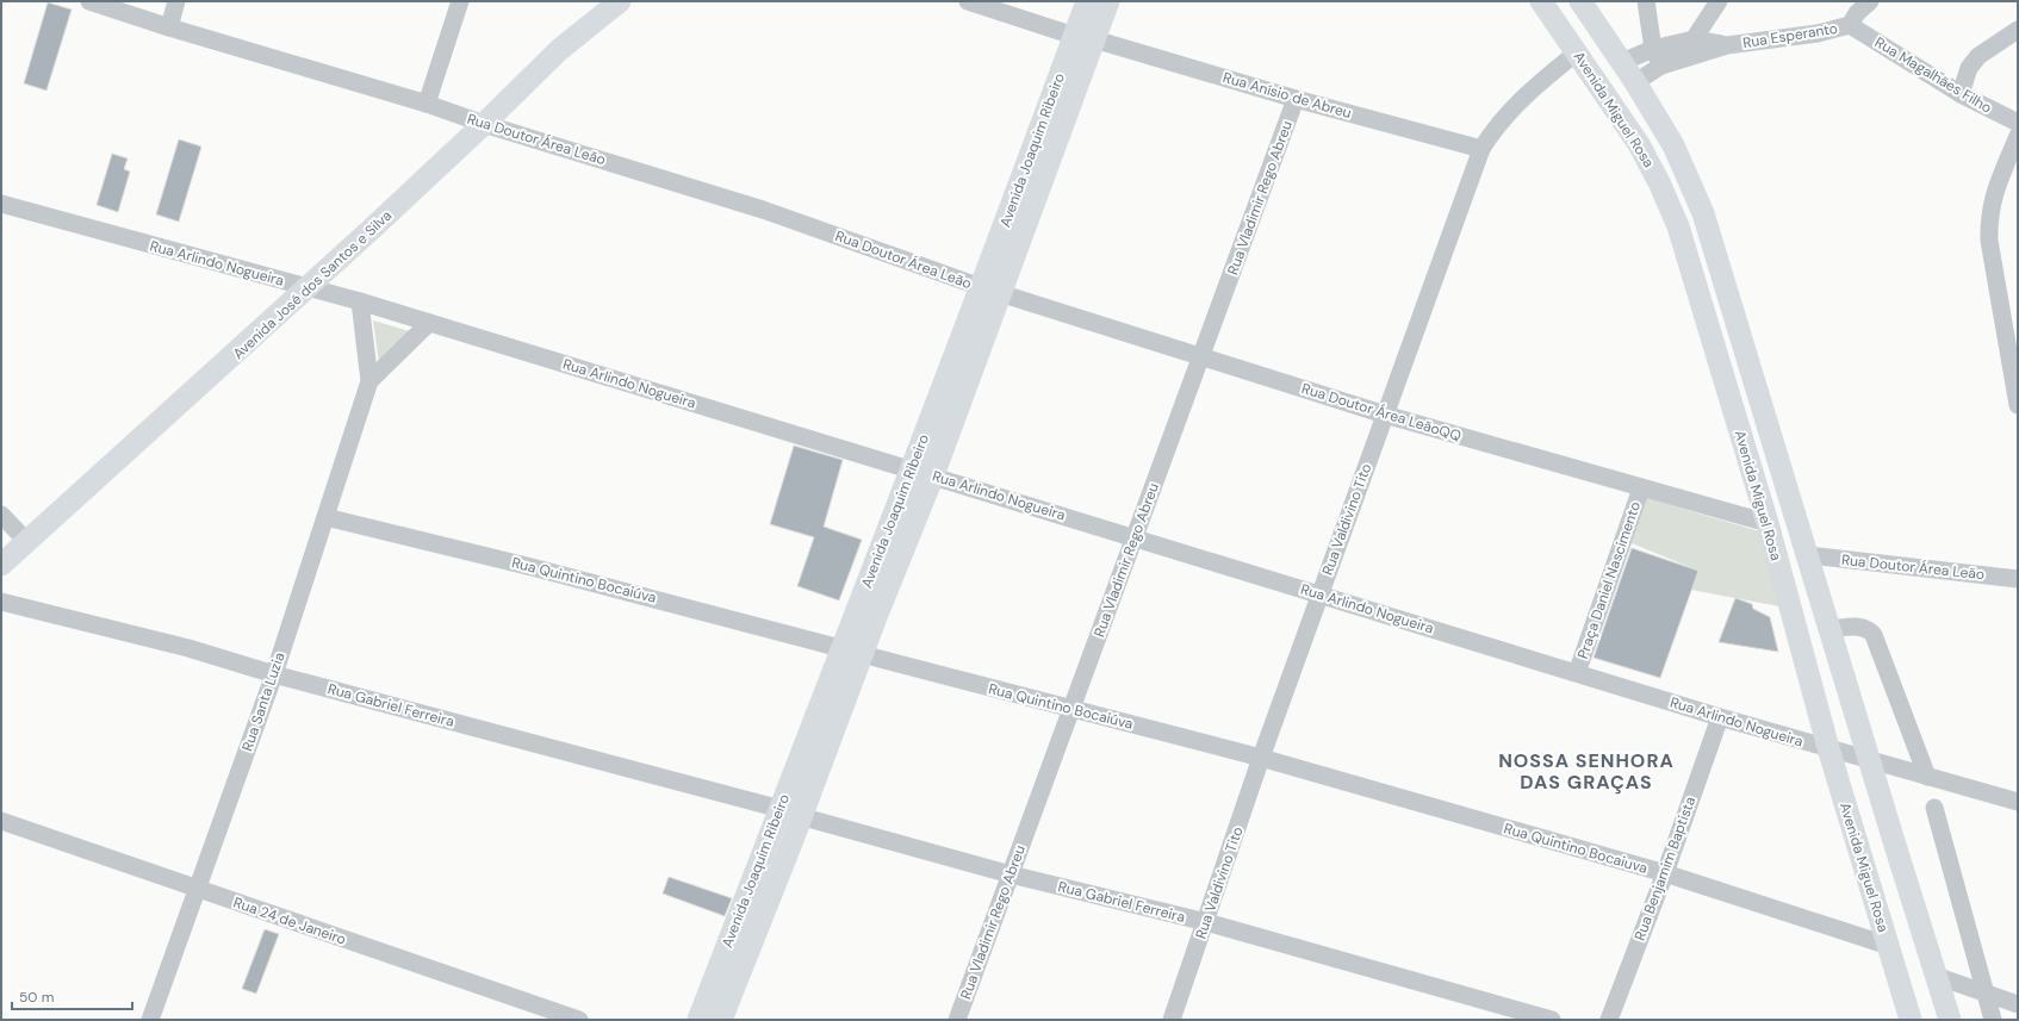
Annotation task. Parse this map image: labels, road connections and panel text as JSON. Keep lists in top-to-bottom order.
{
  "streets": {
    "main road": ["Avenida Miguel Rosa", "Avenida Joaquim Ribeiro", "Avenida José dos Santos e Silva"],
    "street": [
      "Rua Esperanto",
      "Rua Magalhães Filho",
      "Rua Anísio de Abreu",
      "Rua Doutor Área Leão",
      "Rua Vladimir Rego Abreu",
      "Rua Arlindo Nogueira",
      "Rua Doutor Área LeãoQQ",
      "Rua Valdivino Tito",
      "Rua Quintino Bocaiúva",
      "Praça Daniel Nascimento",
      "Rua Santa Luzia",
      "Rua Gabriel Ferreira",
      "Rua Quintino Bocaiuva",
      "Rua Benjamim Baptista",
      "Rua 24 de Janeiro"
    ]
  },
  "crossings": [
    ["Rua Esperanto", "Rua Magalhães Filho"],
    ["Rua Esperanto", "Avenida Miguel Rosa"],
    ["Rua Anísio de Abreu", "Avenida Joaquim Ribeiro"],
    ["Rua Anísio de Abreu", "Rua Vladimir Rego Abreu"],
    ["Rua Anísio de Abreu", "Rua Valdivino Tito"],
    ["Avenida Miguel Rosa", "Rua Doutor Área Leão"],
    ["Avenida Miguel Rosa", "Rua Arlindo Nogueira"],
    ["Avenida Miguel Rosa", "Rua Doutor Área LeãoQQ"],
    ["Avenida Miguel Rosa", "Rua Valdivino Tito"],
    ["Avenida Miguel Rosa", "Rua Quintino Bocaiuva"],
    ["Rua Doutor Área Leão", "Avenida Joaquim Ribeiro"],
    ["Rua Doutor Área Leão", "Avenida José dos Santos e Silva"],
    ["Rua Doutor Área Leão", "Rua Doutor Área LeãoQQ"],
    ["Avenida Joaquim Ribeiro", "Rua Arlindo Nogueira"],
    ["Avenida Joaquim Ribeiro", "Rua Doutor Área LeãoQQ"],
    ["Avenida Joaquim Ribeiro", "Rua Quintino Bocaiúva"],
    ["Avenida Joaquim Ribeiro", "Rua Gabriel Ferreira"],
    ["Rua Vladimir Rego Abreu", "Rua Arlindo Nogueira"],
    ["Rua Vladimir Rego Abreu", "Rua Doutor Área LeãoQQ"],
    ["Rua Vladimir Rego Abreu", "Rua Quintino Bocaiúva"],
    ["Rua Vladimir Rego Abreu", "Rua Gabriel Ferreira"],
    ["Rua Arlindo Nogueira", "Avenida José dos Santos e Silva"],
    ["Rua Arlindo Nogueira", "Rua Valdivino Tito"],
    ["Rua Arlindo Nogueira", "Praça Daniel Nascimento"],
    ["Rua Arlindo Nogueira", "Rua Santa Luzia"],
    ["Rua Arlindo Nogueira", "Rua Benjamim Baptista"],
    ["Rua Doutor Área LeãoQQ", "Rua Valdivino Tito"],
    ["Rua Doutor Área LeãoQQ", "Praça Daniel Nascimento"],
    ["Rua Valdivino Tito", "Rua Quintino Bocaiúva"],
    ["Rua Valdivino Tito", "Rua Gabriel Ferreira"],
    ["Rua Valdivino Tito", "Rua Quintino Bocaiuva"],
    ["Rua Quintino Bocaiúva", "Rua Santa Luzia"],
    ["Rua Quintino Bocaiúva", "Rua Quintino Bocaiuva"],
    ["Rua Santa Luzia", "Rua Gabriel Ferreira"],
    ["Rua Santa Luzia", "Rua 24 de Janeiro"],
    ["Rua Quintino Bocaiuva", "Rua Benjamim Baptista"]
  ],
  "districts": ["NOSSA SENHORA DAS GRAÇAS"],
  "scale_bar": "50 m"
}
